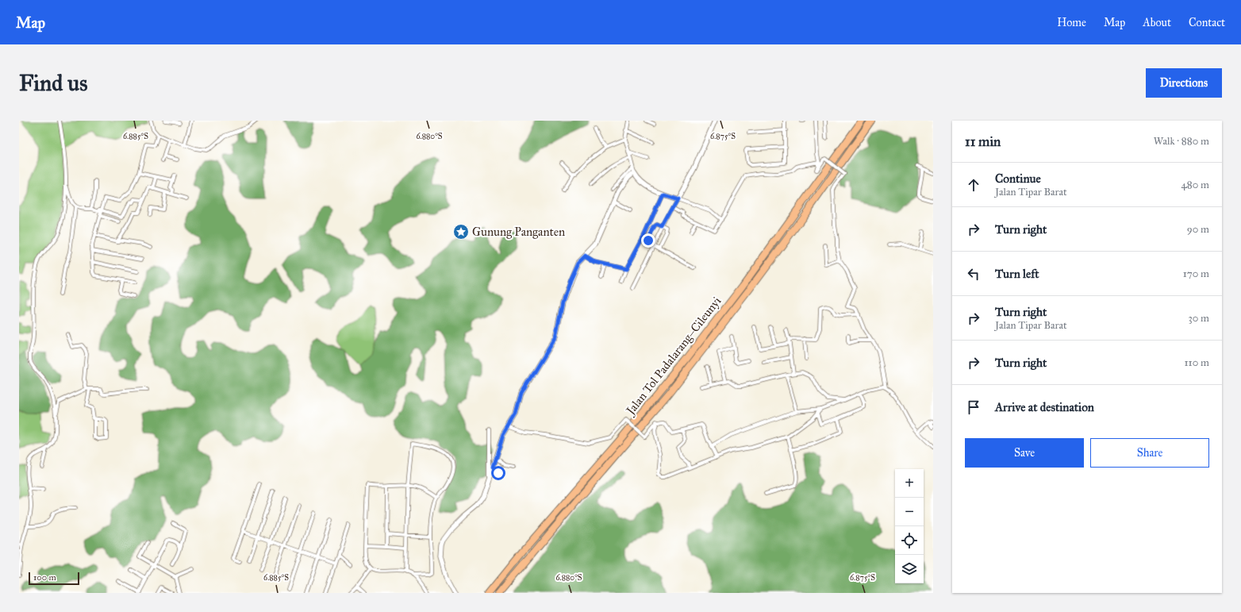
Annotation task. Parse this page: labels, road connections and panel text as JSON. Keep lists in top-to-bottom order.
{
  "streets": {
    "highway": ["Jalan Tol Padalarang–Cileunyi"]
  },
  "places": {
    "place": ["Gunung Panganten"]
  },
  "scale_bar": "100 m",
  "page": {
    "header": "Map",
    "nav": [
      "Home",
      "Map",
      "About",
      "Contact"
    ],
    "buttons": [
      "Directions",
      ["Save", "Share"]
    ],
    "title": "Find us",
    "heading": ["11 min", "Walk · 880 m"],
    "list": [
      ["Continue", "Jalan Tipar Barat", "480 m"],
      ["Turn right", "90 m"],
      ["Turn left", "170 m"],
      ["Turn right", "Jalan Tipar Barat", "30 m"],
      ["Turn right", "110 m"],
      "Arrive at destination"
    ],
    "map_buttons": ["+", "−"],
    "scale": "100 m"
  },
  "coordinates": ["6.885°S", "6.880°S", "6.875°S"]
}
